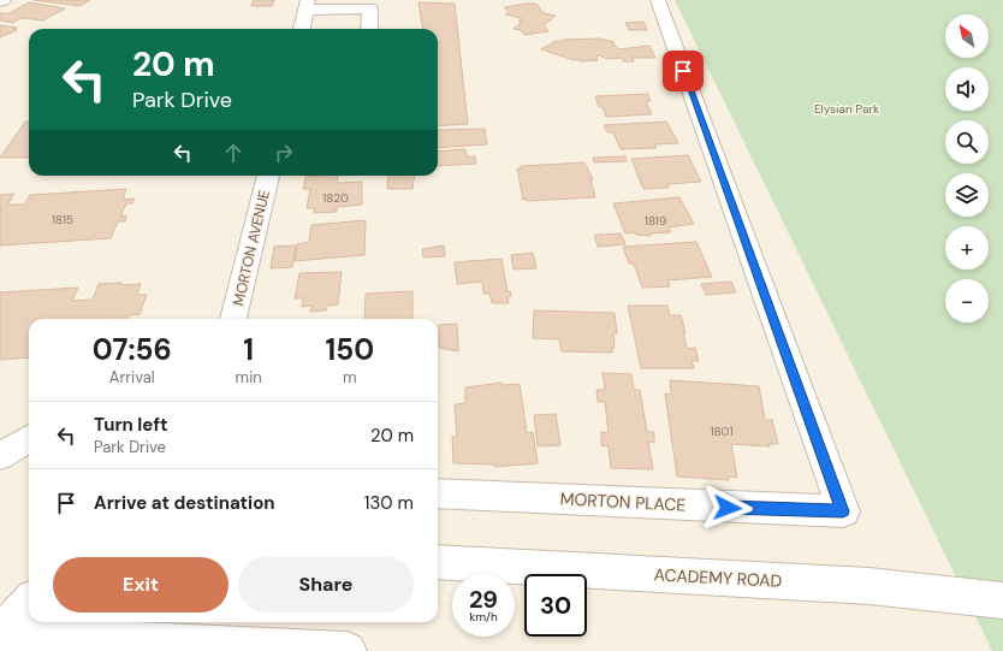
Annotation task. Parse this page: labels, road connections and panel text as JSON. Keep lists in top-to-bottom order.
{
  "streets": {
    "street": ["MORTON AVENUE", "MORTON PLACE", "ACADEMY ROAD"]
  },
  "parks": ["Elysian Park"],
  "house_numbers": [
    "1820",
    "1815",
    "1819",
    "1801"
  ],
  "north": "top left",
  "page": {
    "map_buttons": ["+", "−"],
    "turn": ["20 m", "Park Drive"],
    "eta": [
      "07:56",
      "Arrival",
      "1",
      "min",
      "150",
      "m"
    ],
    "list": [
      {
        "name": "Turn left",
        "note": "Park Drive",
        "value": "20 m"
      },
      {
        "name": "Arrive at destination",
        "value": "130 m"
      }
    ],
    "buttons": ["Exit", "Share"],
    "speed": "29 km/h",
    "limit": "30"
  }
}
